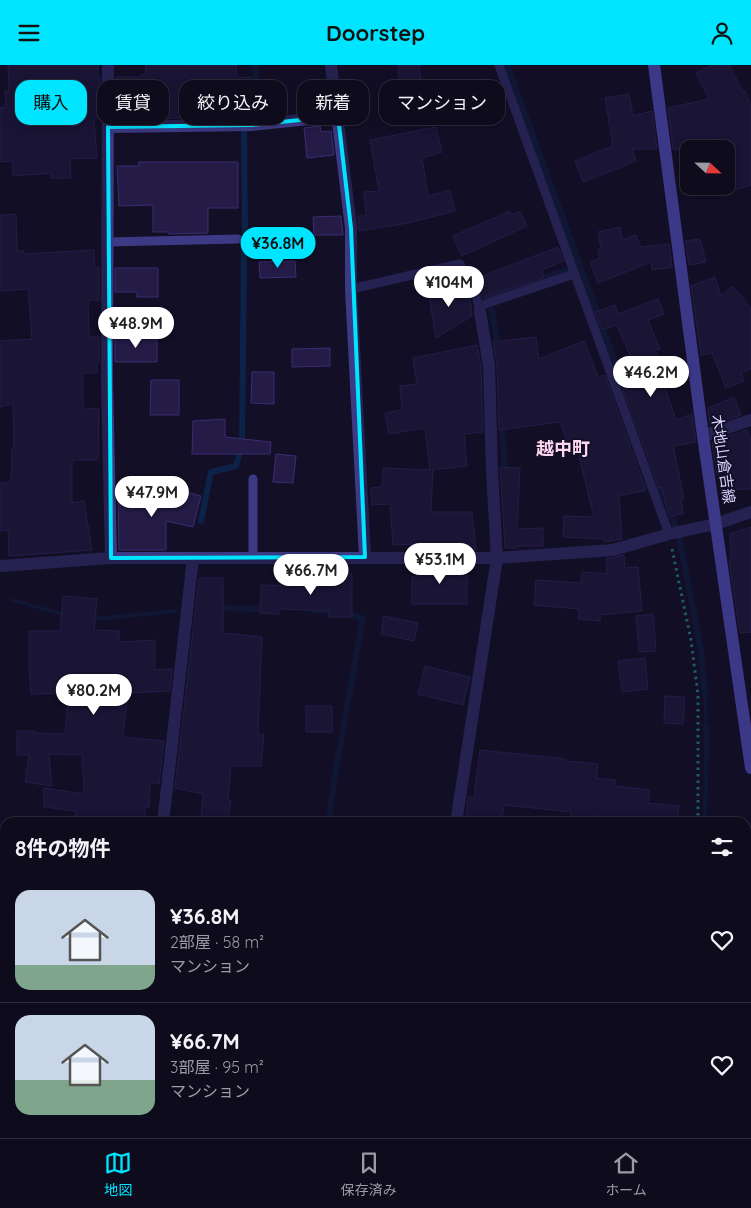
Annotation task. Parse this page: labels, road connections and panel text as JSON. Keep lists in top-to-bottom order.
{
  "streets": {
    "main road": ["木地山倉吉線"]
  },
  "districts": ["越中町"],
  "north": "right",
  "page": {
    "header": "Doorstep",
    "chip": [
      "購入",
      "賃貸",
      "絞り込み",
      "新着",
      "マンション"
    ],
    "price": [
      "¥36.8M",
      "¥104M",
      "¥48.9M",
      "¥46.2M",
      "¥47.9M",
      "¥53.1M",
      "¥66.7M",
      "¥80.2M"
    ],
    "heading": "8件の物件",
    "list": [
      {
        "name": "¥36.8M",
        "note": "2部屋 · 58 m² · マンション"
      },
      {
        "name": "¥66.7M",
        "note": "3部屋 · 95 m² · マンション"
      }
    ],
    "tabs": ["地図", "保存済み", "ホーム"]
  }
}
